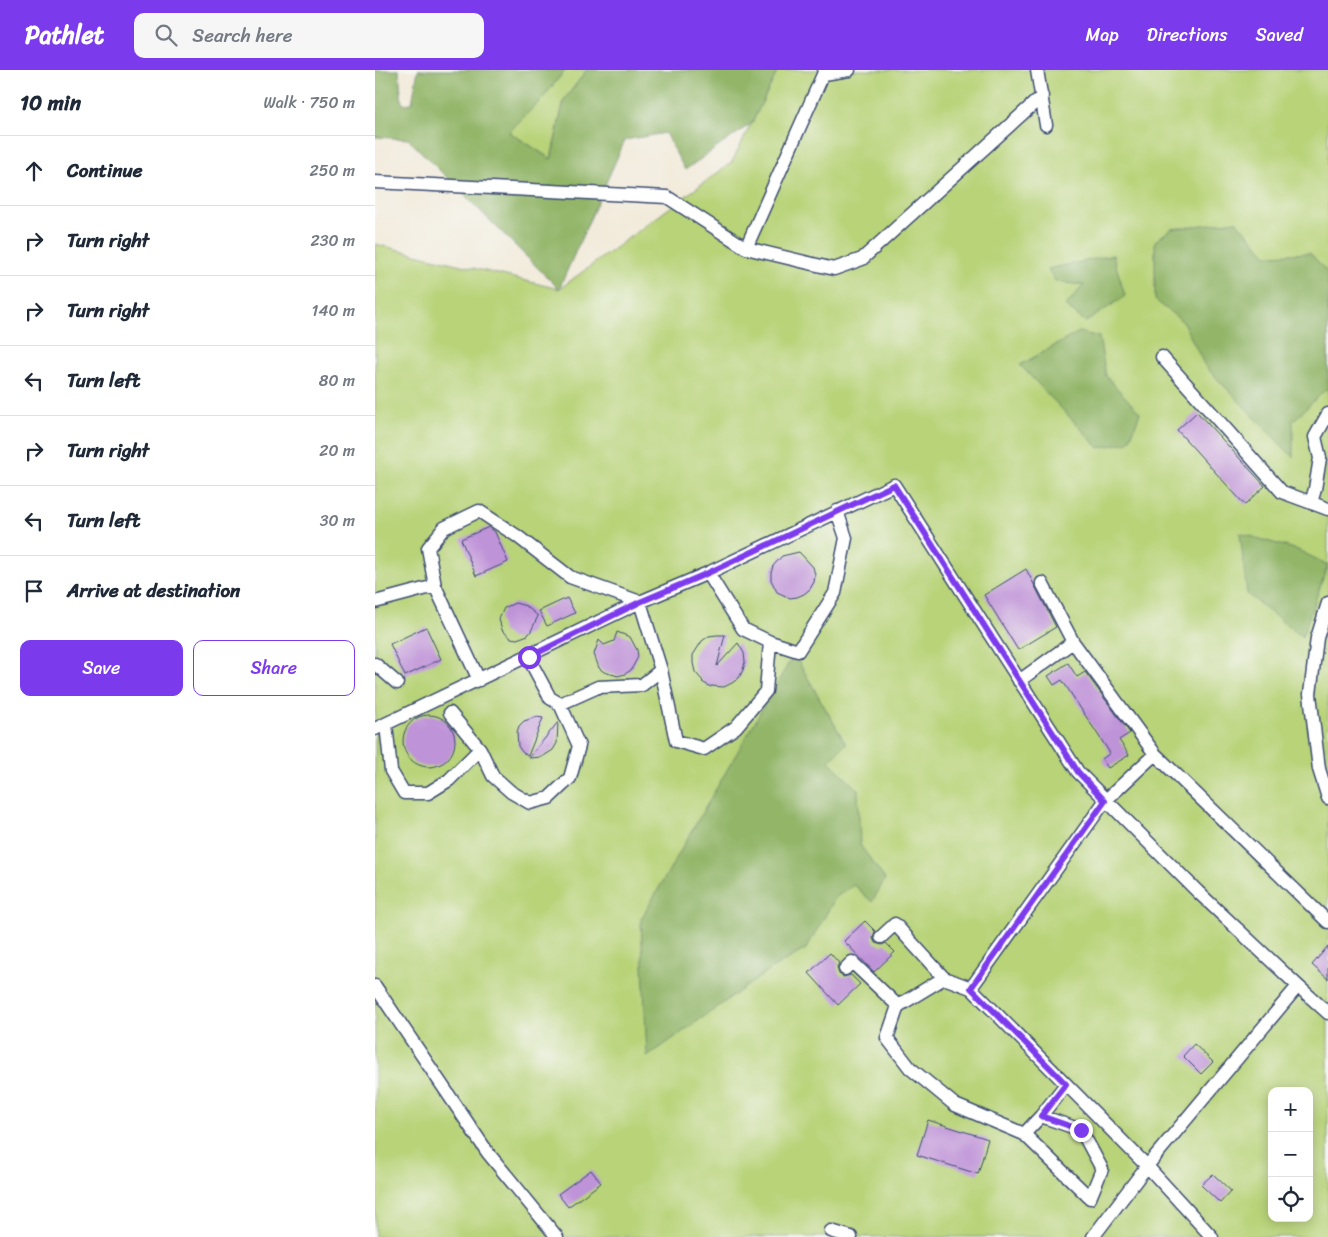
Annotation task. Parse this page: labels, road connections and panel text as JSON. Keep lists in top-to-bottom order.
{
  "page": {
    "header": "Pathlet",
    "search": "Search here",
    "nav": ["Map", "Directions", "Saved"],
    "heading": ["10 min", "Walk · 750 m"],
    "list": [
      ["Continue", "250 m"],
      ["Turn right", "230 m"],
      ["Turn right", "140 m"],
      ["Turn left", "80 m"],
      ["Turn right", "20 m"],
      ["Turn left", "30 m"],
      "Arrive at destination"
    ],
    "buttons": ["Save", "Share"],
    "map_buttons": ["+", "−"]
  }
}
